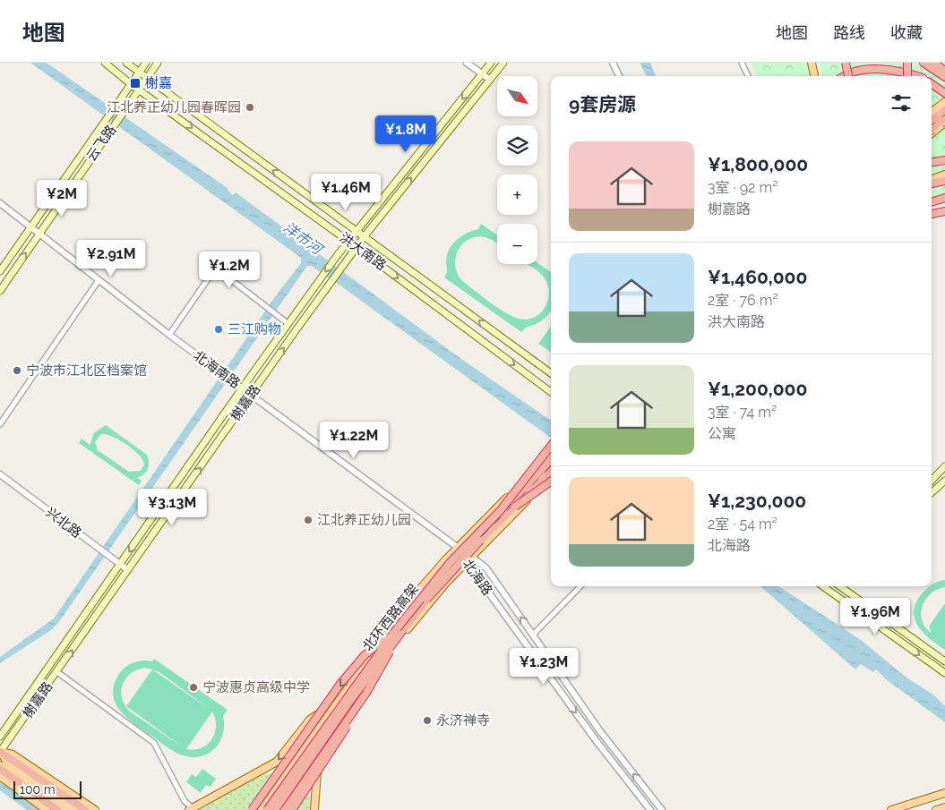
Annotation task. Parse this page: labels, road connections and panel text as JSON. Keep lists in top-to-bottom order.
{
  "streets": {
    "highway": ["北环西路高架"],
    "main road": ["云飞路", "洪大南路", "榭嘉路"],
    "street": ["北海南路", "兴北路", "北海路"]
  },
  "crossings": [
    ["云飞路", "洪大南路"],
    ["云飞路", "北海南路"],
    ["洪大南路", "榭嘉路"],
    ["北海南路", "榭嘉路"],
    ["北海南路", "北海路"],
    ["榭嘉路", "兴北路"]
  ],
  "water": ["洋市河"],
  "places": {
    "transit": ["榭嘉"],
    "other": [
      "江北养正幼儿园春晖园",
      "三江购物",
      "宁波市江北区档案馆",
      "江北养正幼儿园",
      "宁波惠贞高级中学",
      "永济禅寺"
    ]
  },
  "scale_bar": "100 m",
  "north": "bottom right",
  "page": {
    "header": "地图",
    "nav": ["地图", "路线", "收藏"],
    "map_buttons": ["+", "−"],
    "heading": "9套房源",
    "price": [
      "¥1.8M",
      "¥1.46M",
      "¥2M",
      "¥2.91M",
      "¥1.2M",
      "¥1.22M",
      "¥3.13M",
      "¥1.96M",
      "¥1.23M"
    ],
    "list": [
      {
        "name": "¥1,800,000",
        "note": "3室 · 92 m² · 榭嘉路"
      },
      {
        "name": "¥1,460,000",
        "note": "2室 · 76 m² · 洪大南路"
      },
      {
        "name": "¥1,200,000",
        "note": "3室 · 74 m² · 公寓"
      },
      {
        "name": "¥1,230,000",
        "note": "2室 · 54 m² · 北海路"
      }
    ],
    "scale": "100 m"
  }
}
